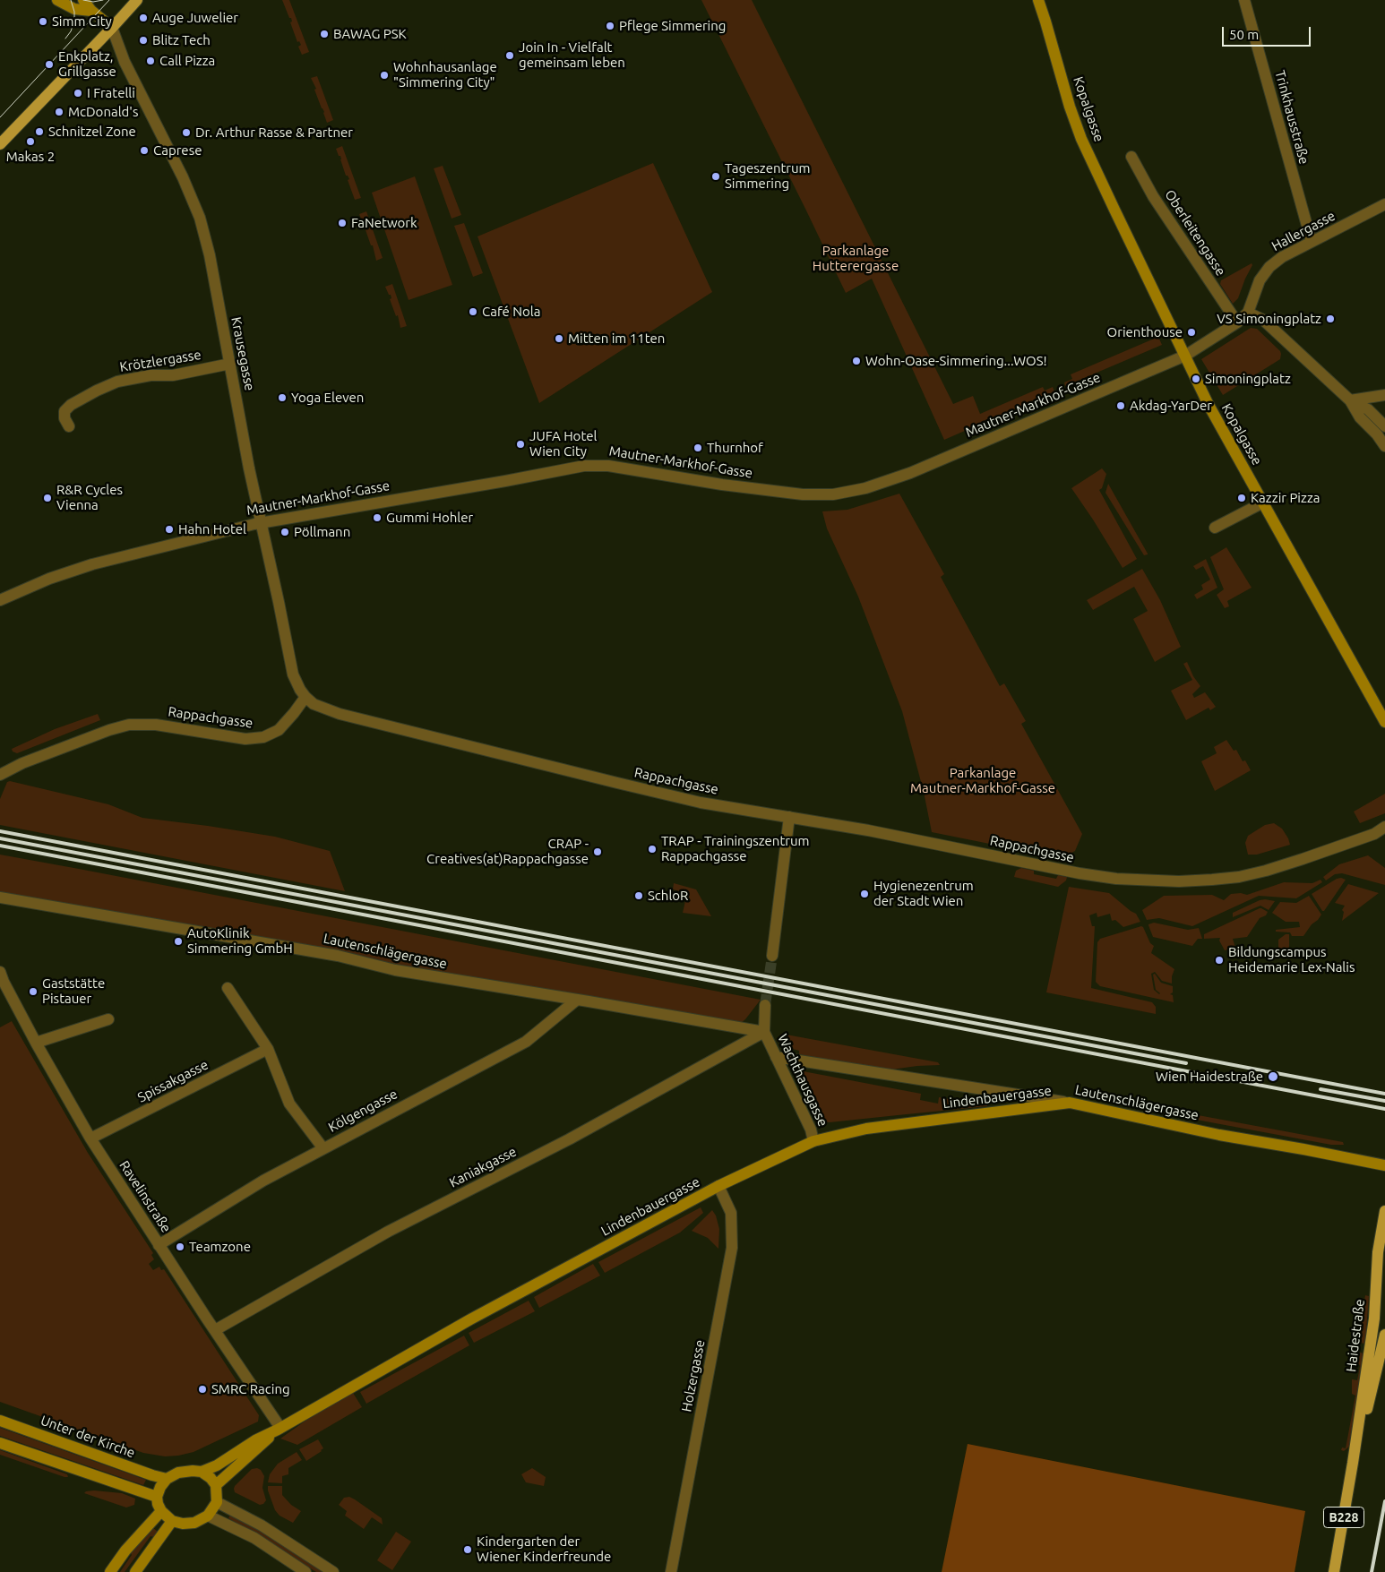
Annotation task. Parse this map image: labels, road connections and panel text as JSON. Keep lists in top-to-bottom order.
{
  "streets": {
    "main road": [
      "Kopalgasse",
      "Lautenschlägergasse",
      "Lindenbauergasse",
      "Haidestraße",
      "Unter der Kirche",
      "B228"
    ],
    "street": [
      "Trinkhausstraße",
      "Hallergasse",
      "Oberleitengasse",
      "Krausegasse",
      "Krötzlergasse",
      "Mautner-Markhof-Gasse",
      "Rappachgasse",
      "Wachthausgasse",
      "Spissakgasse",
      "Kölgengasse",
      "Kaniakgasse",
      "Ravelinstraße",
      "Holzergasse"
    ]
  },
  "crossings": [
    ["Kopalgasse", "Mautner-Markhof-Gasse"],
    ["Trinkhausstraße", "Hallergasse"],
    ["Hallergasse", "Oberleitengasse"],
    ["Krausegasse", "Krötzlergasse"],
    ["Krausegasse", "Mautner-Markhof-Gasse"],
    ["Krausegasse", "Rappachgasse"],
    ["Lautenschlägergasse", "Wachthausgasse"],
    ["Lautenschlägergasse", "Lindenbauergasse"],
    ["Lautenschlägergasse", "Kölgengasse"],
    ["Lautenschlägergasse", "Kaniakgasse"],
    ["Wachthausgasse", "Lindenbauergasse"],
    ["Wachthausgasse", "Kaniakgasse"],
    ["Spissakgasse", "Ravelinstraße"],
    ["Lindenbauergasse", "Ravelinstraße"],
    ["Lindenbauergasse", "Holzergasse"],
    ["Lindenbauergasse", "Unter der Kirche"],
    ["Kölgengasse", "Ravelinstraße"],
    ["Kaniakgasse", "Ravelinstraße"]
  ],
  "parks": ["Parkanlage Hutterergasse", "Parkanlage Mautner-Markhof-Gasse"],
  "places": [
    "Auge Juwelier",
    "Simm City",
    "Pflege Simmering",
    "BAWAG PSK",
    "Blitz Tech",
    "Join In - Vielfalt gemeinsam leben",
    "Call Pizza",
    "Enkplatz, Grillgasse",
    "Wohnhausanlage \"Simmering City\"",
    "I Fratelli",
    "McDonald's",
    "Schnitzel Zone",
    "Dr. Arthur Rasse & Partner",
    "Makas 2",
    "Caprese",
    "Tageszentrum Simmering",
    "FaNetwork",
    "Café Nola",
    "VS Simoningplatz",
    "Orienthouse",
    "Mitten im 11ten",
    "Wohn-Oase-Simmering...WOS!",
    "Simoningplatz",
    "Yoga Eleven",
    "Akdag-YarDer",
    "JUFA Hotel Wien City",
    "Thurnhof",
    "R&R Cycles Vienna",
    "Kazzir Pizza",
    "Gummi Hohler",
    "Hahn Hotel",
    "Pöllmann",
    "TRAP - Trainingszentrum Rappachgasse",
    "CRAP - Creatives(at)Rappachgasse",
    "Hygienezentrum der Stadt Wien",
    "SchloR",
    "AutoKlinik Simmering GmbH",
    "Bildungscampus Heidemarie Lex-Nalis",
    "Gaststätte Pistauer",
    "Wien Haidestraße",
    "Teamzone",
    "SMRC Racing",
    "Kindergarten der Wiener Kinderfreunde"
  ],
  "scale_bar": "50 m"
}
